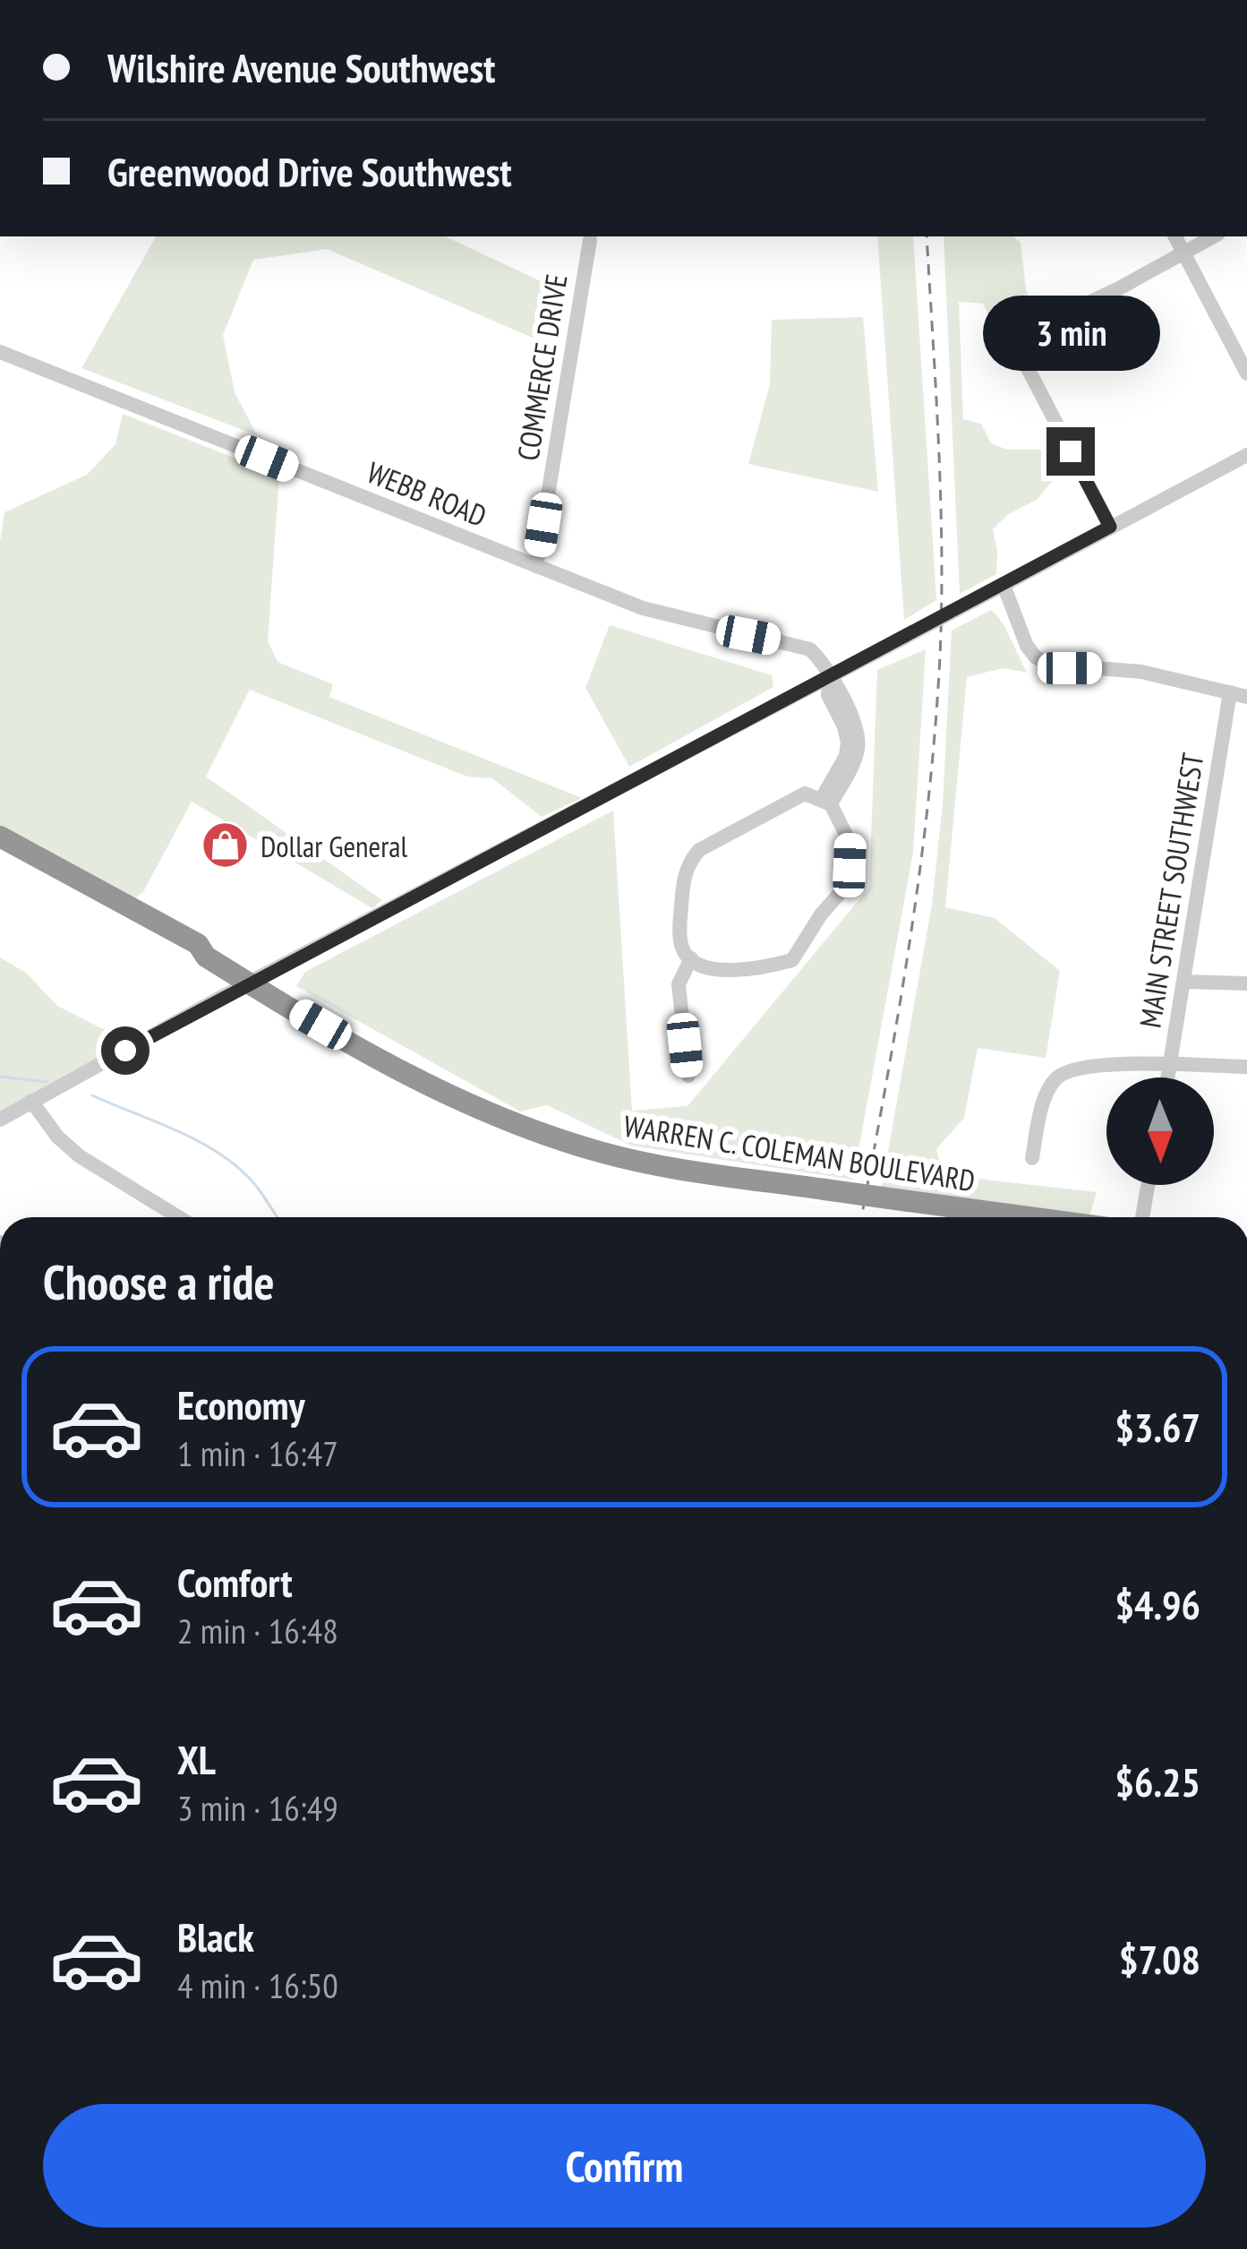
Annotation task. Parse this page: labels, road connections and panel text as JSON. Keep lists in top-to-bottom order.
{
  "streets": {
    "highway": ["WARREN C. COLEMAN BOULEVARD"],
    "street": ["COMMERCE DRIVE", "WEBB ROAD", "MAIN STREET SOUTHWEST"]
  },
  "crossings": [
    ["COMMERCE DRIVE", "WEBB ROAD"]
  ],
  "places": {
    "shop": ["Dollar General"]
  },
  "north": "bottom",
  "page": {
    "banner": ["Wilshire Avenue Southwest", "Greenwood Drive Southwest"],
    "bubble": "3 min",
    "heading": "Choose a ride",
    "list": [
      {
        "name": "Economy",
        "note": "1 min · 16:47",
        "value": "$3.67"
      },
      {
        "name": "Comfort",
        "note": "2 min · 16:48",
        "value": "$4.96"
      },
      {
        "name": "XL",
        "note": "3 min · 16:49",
        "value": "$6.25"
      },
      {
        "name": "Black",
        "note": "4 min · 16:50",
        "value": "$7.08"
      }
    ],
    "buttons": "Confirm"
  }
}
